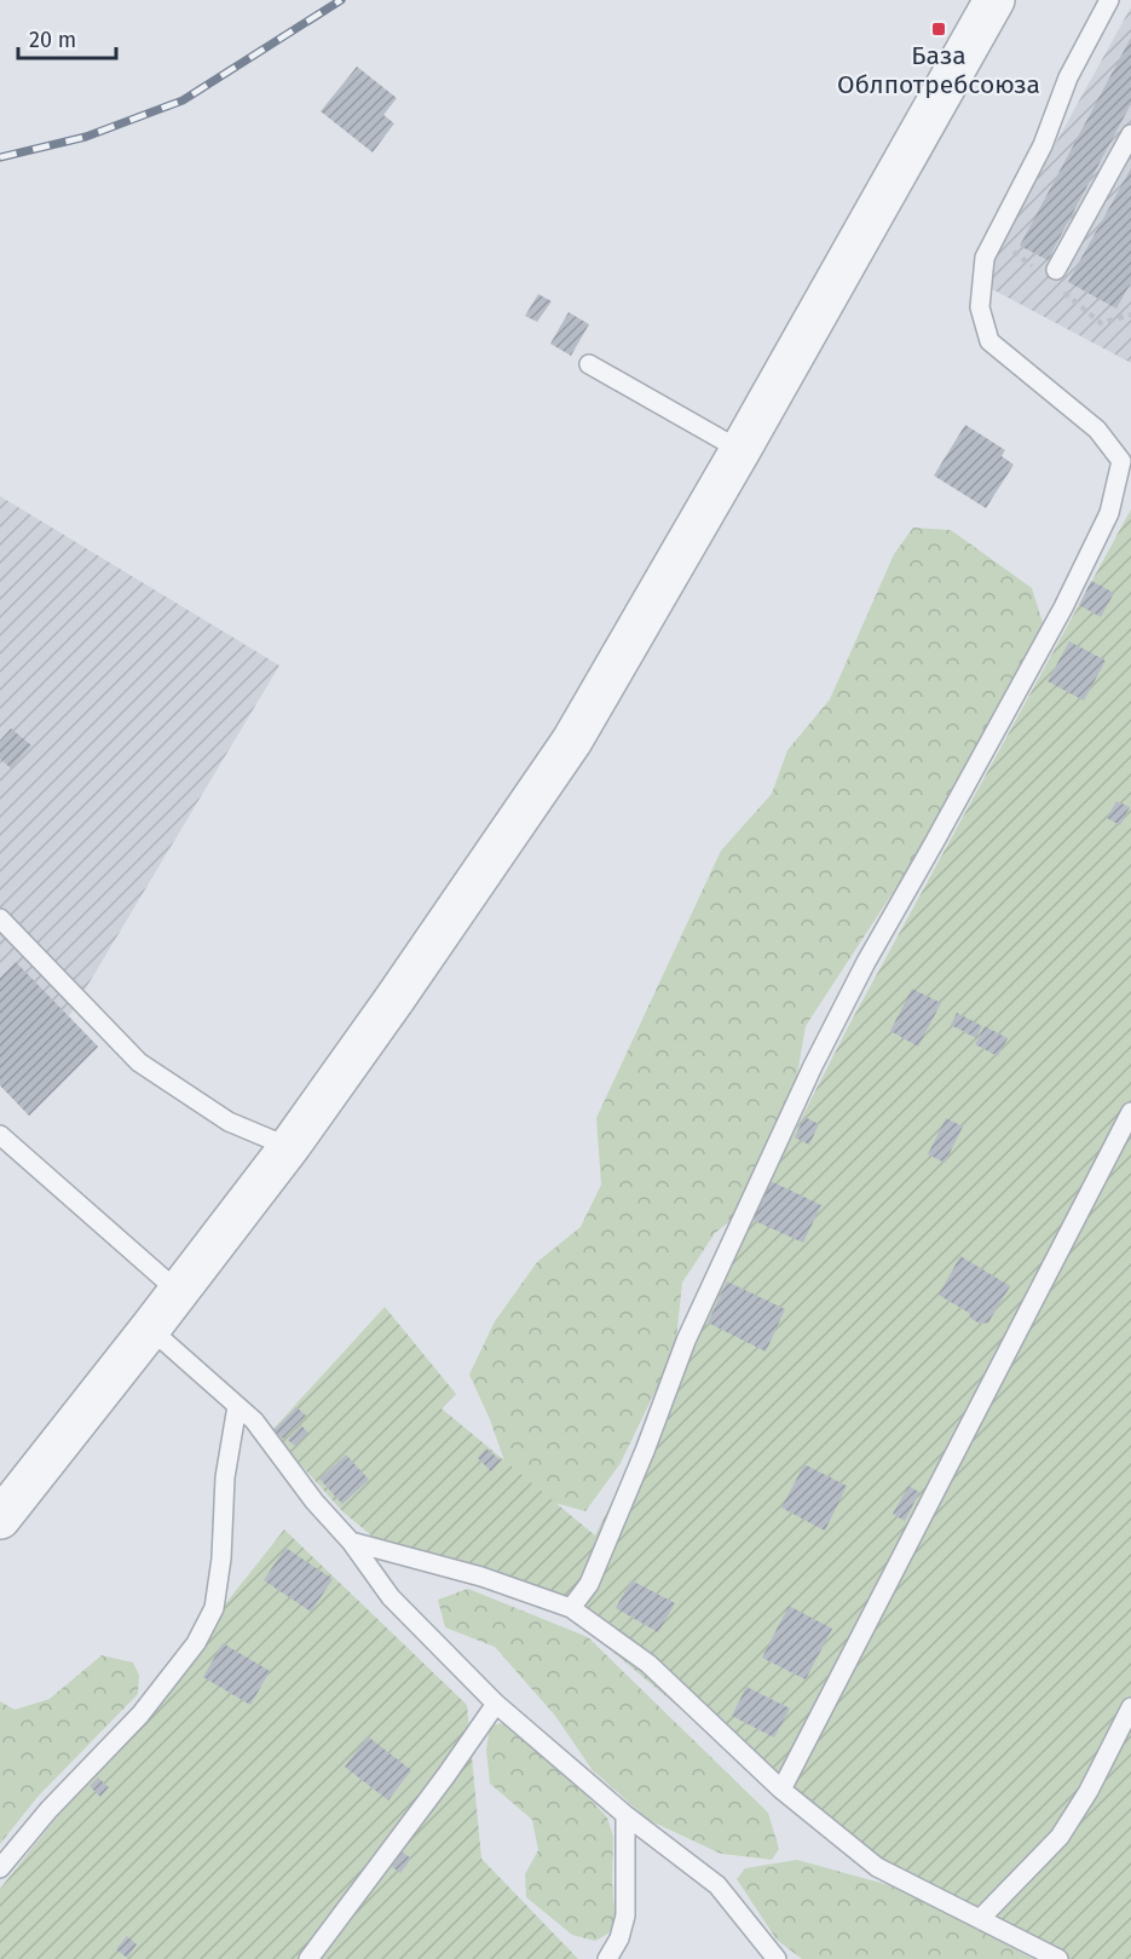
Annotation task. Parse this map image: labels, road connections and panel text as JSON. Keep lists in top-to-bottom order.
{
  "places": {
    "transit": ["База Облпотребсоюза"]
  },
  "scale_bar": "20 m"
}
